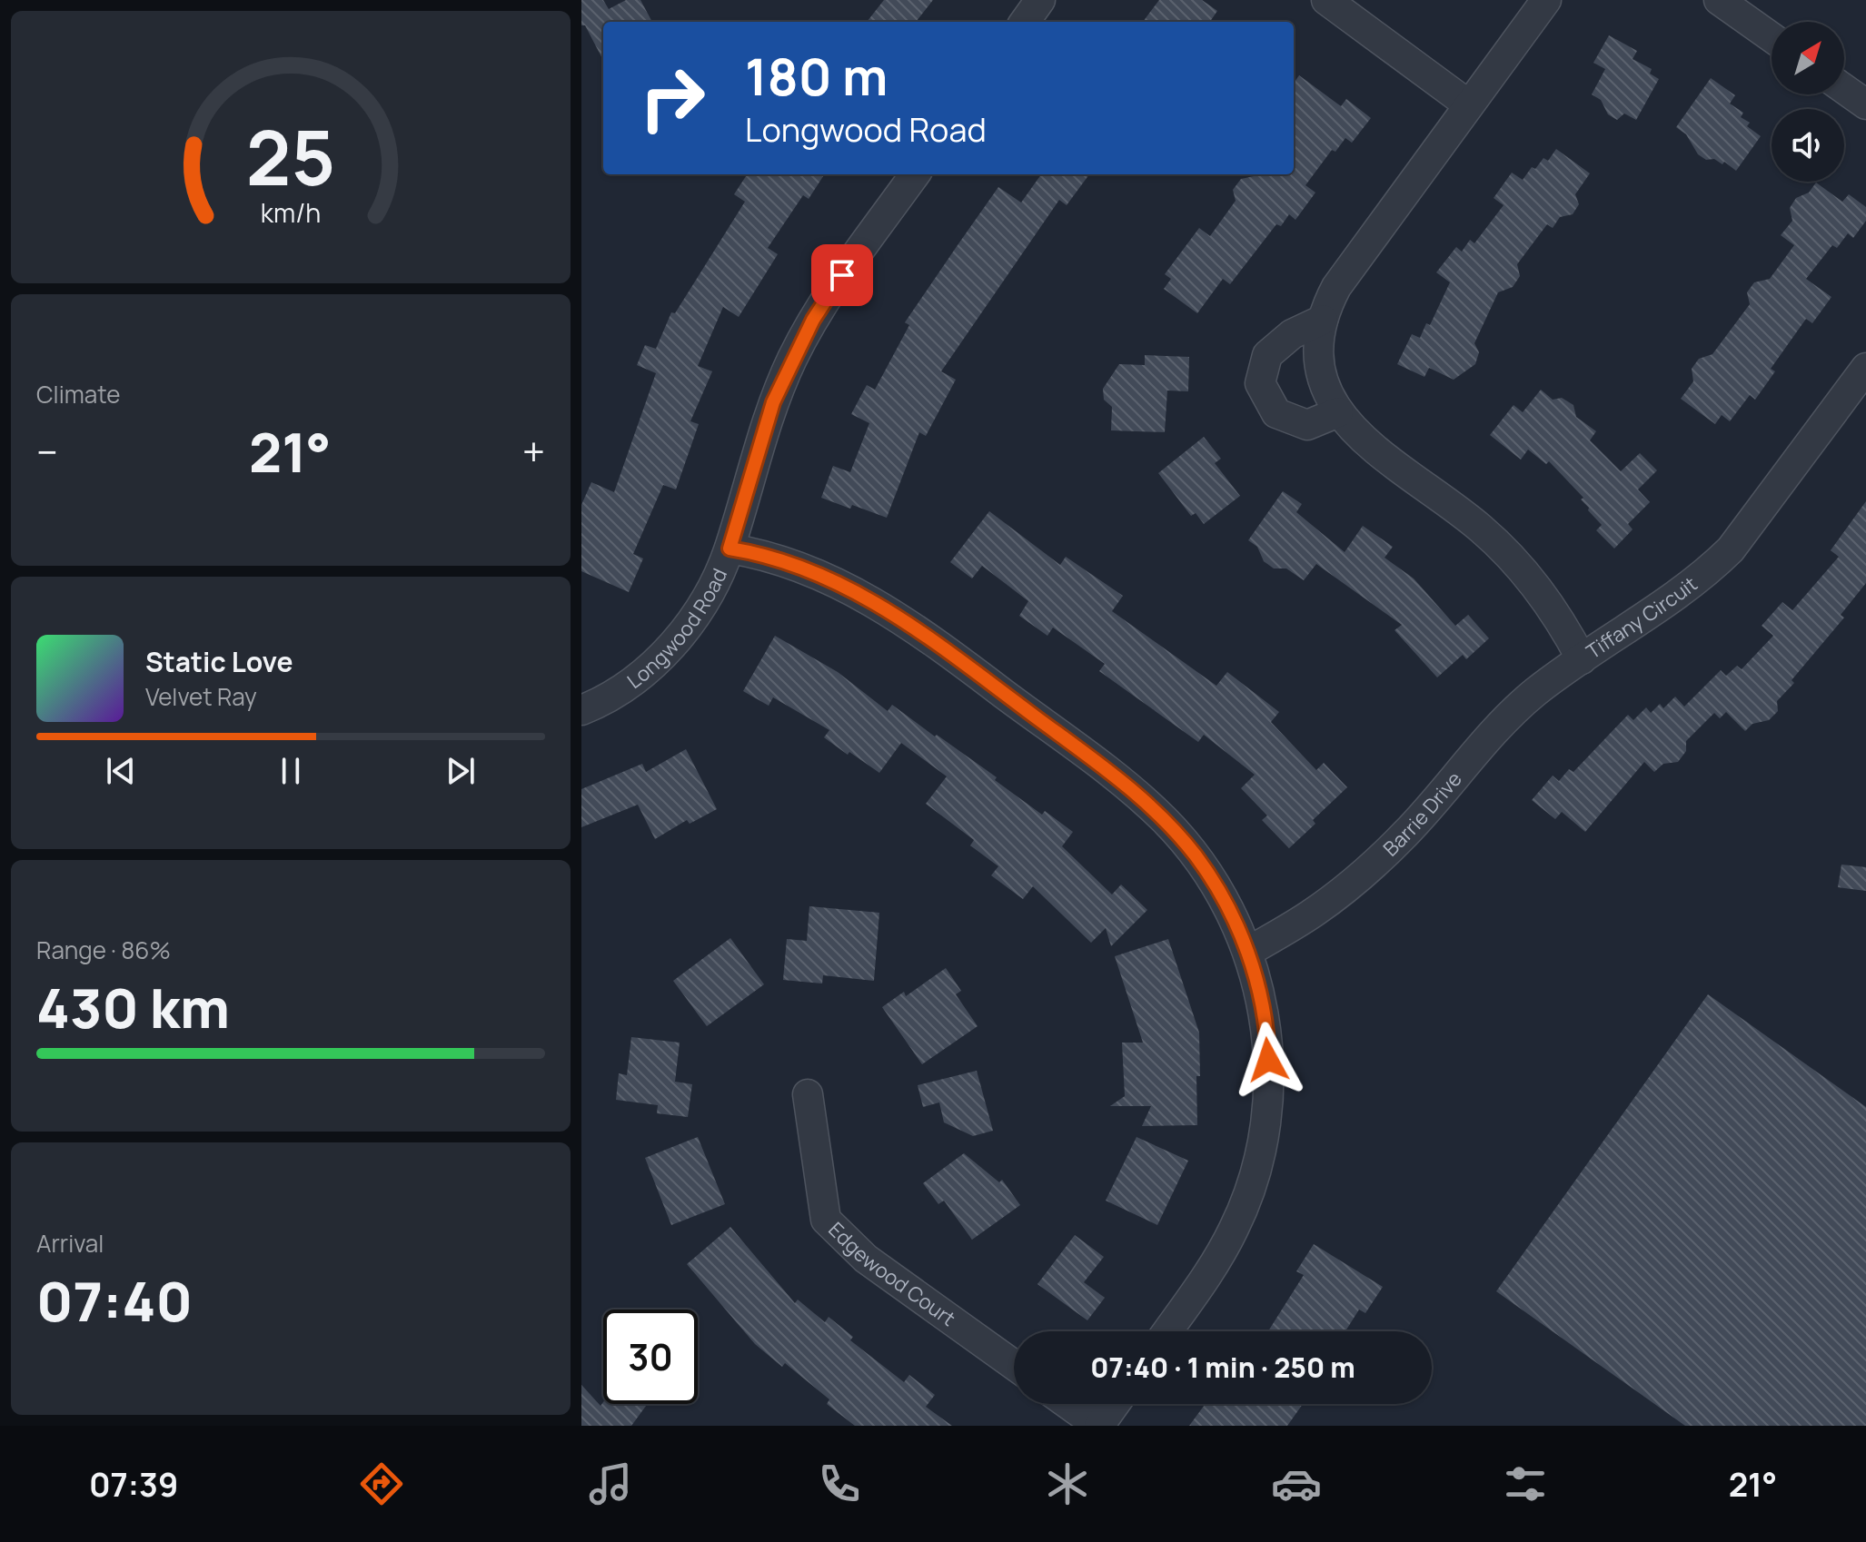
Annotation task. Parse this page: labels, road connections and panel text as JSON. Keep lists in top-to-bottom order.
{
  "streets": {
    "street": [
      "Tiffany Circuit",
      "Longwood Road",
      "Barrie Drive",
      "Edgewood Court"
    ]
  },
  "crossings": [
    ["Tiffany Circuit", "Barrie Drive"]
  ],
  "north": "top right",
  "page": {
    "turn": ["180 m", "Longwood Road"],
    "tile": [
      "Climate",
      ["Range · 86%", "430 km"],
      ["Arrival", "07:40"]
    ],
    "heat": ["−", "21°", "+"],
    "song": ["Static Love", "Velvet Ray"],
    "limit": "30",
    "trip": "07:40 · 1 min · 250 m",
    "tabs": ["07:39", "21°"],
    "gauge": ["25", "km/h"]
  }
}
